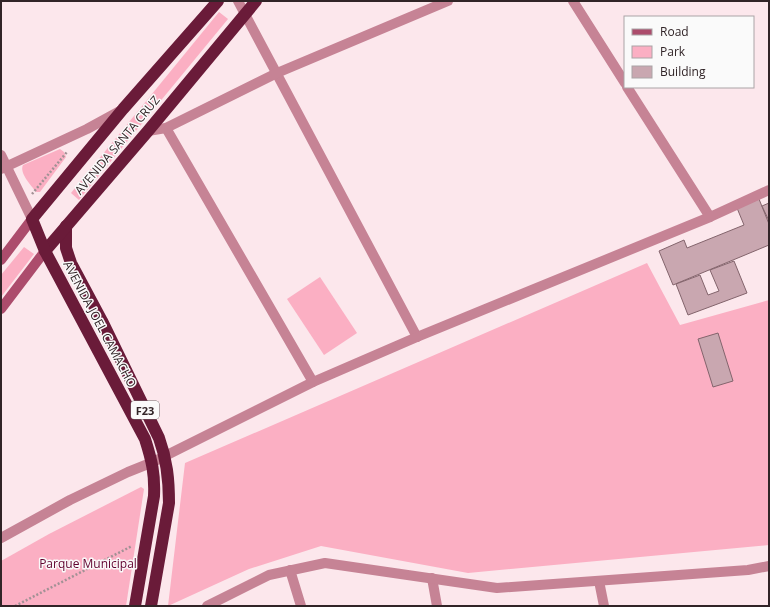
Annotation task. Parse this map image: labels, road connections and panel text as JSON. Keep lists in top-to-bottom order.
{
  "streets": {
    "highway": ["AVENIDA SANTA CRUZ", "AVENIDA JOEL CAMACHO", "F23"]
  },
  "crossings": [
    ["AVENIDA SANTA CRUZ", "AVENIDA JOEL CAMACHO"]
  ],
  "parks": ["Parque Municipal"],
  "legend": ["Road", "Park", "Building"]
}
